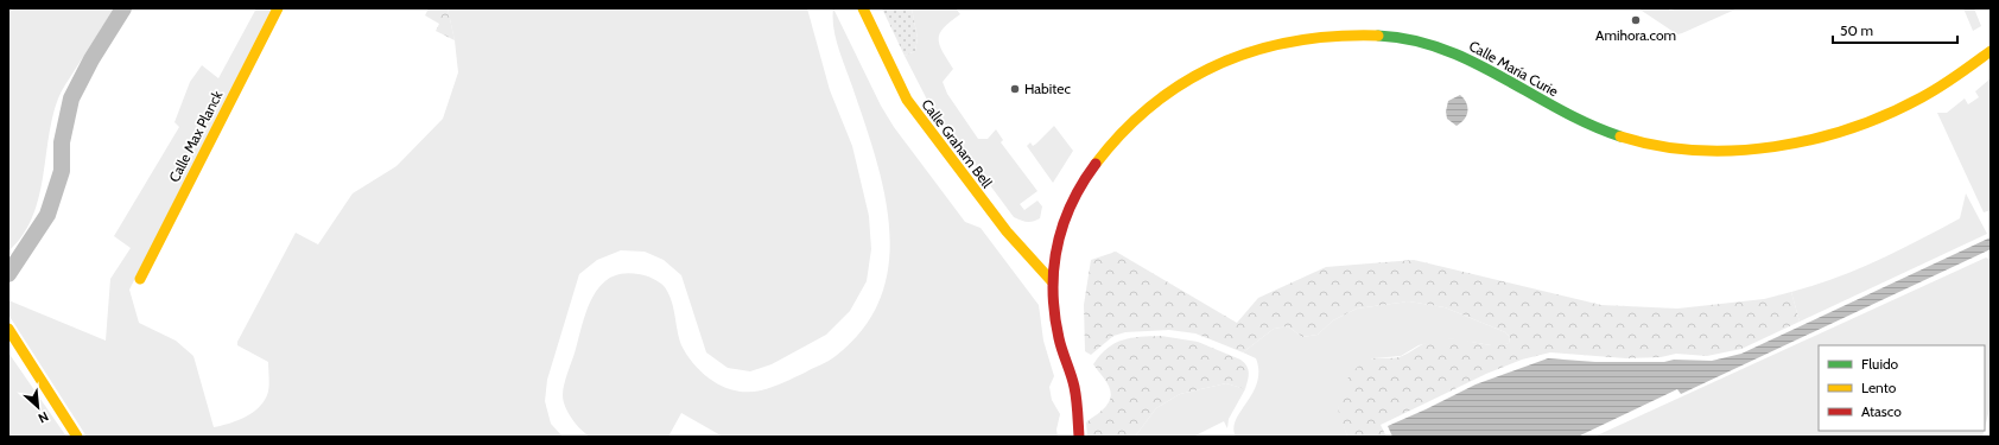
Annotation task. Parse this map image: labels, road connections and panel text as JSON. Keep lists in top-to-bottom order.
{
  "streets": {
    "street": ["Calle María Curie", "Calle Max Planck", "Calle Graham Bell"]
  },
  "crossings": [
    ["Calle María Curie", "Calle Graham Bell"]
  ],
  "places": ["Amihora.com", "Habitec"],
  "legend": ["Fluido", "Lento", "Atasco"],
  "scale_bar": "50 m",
  "north": "bottom right"
}
